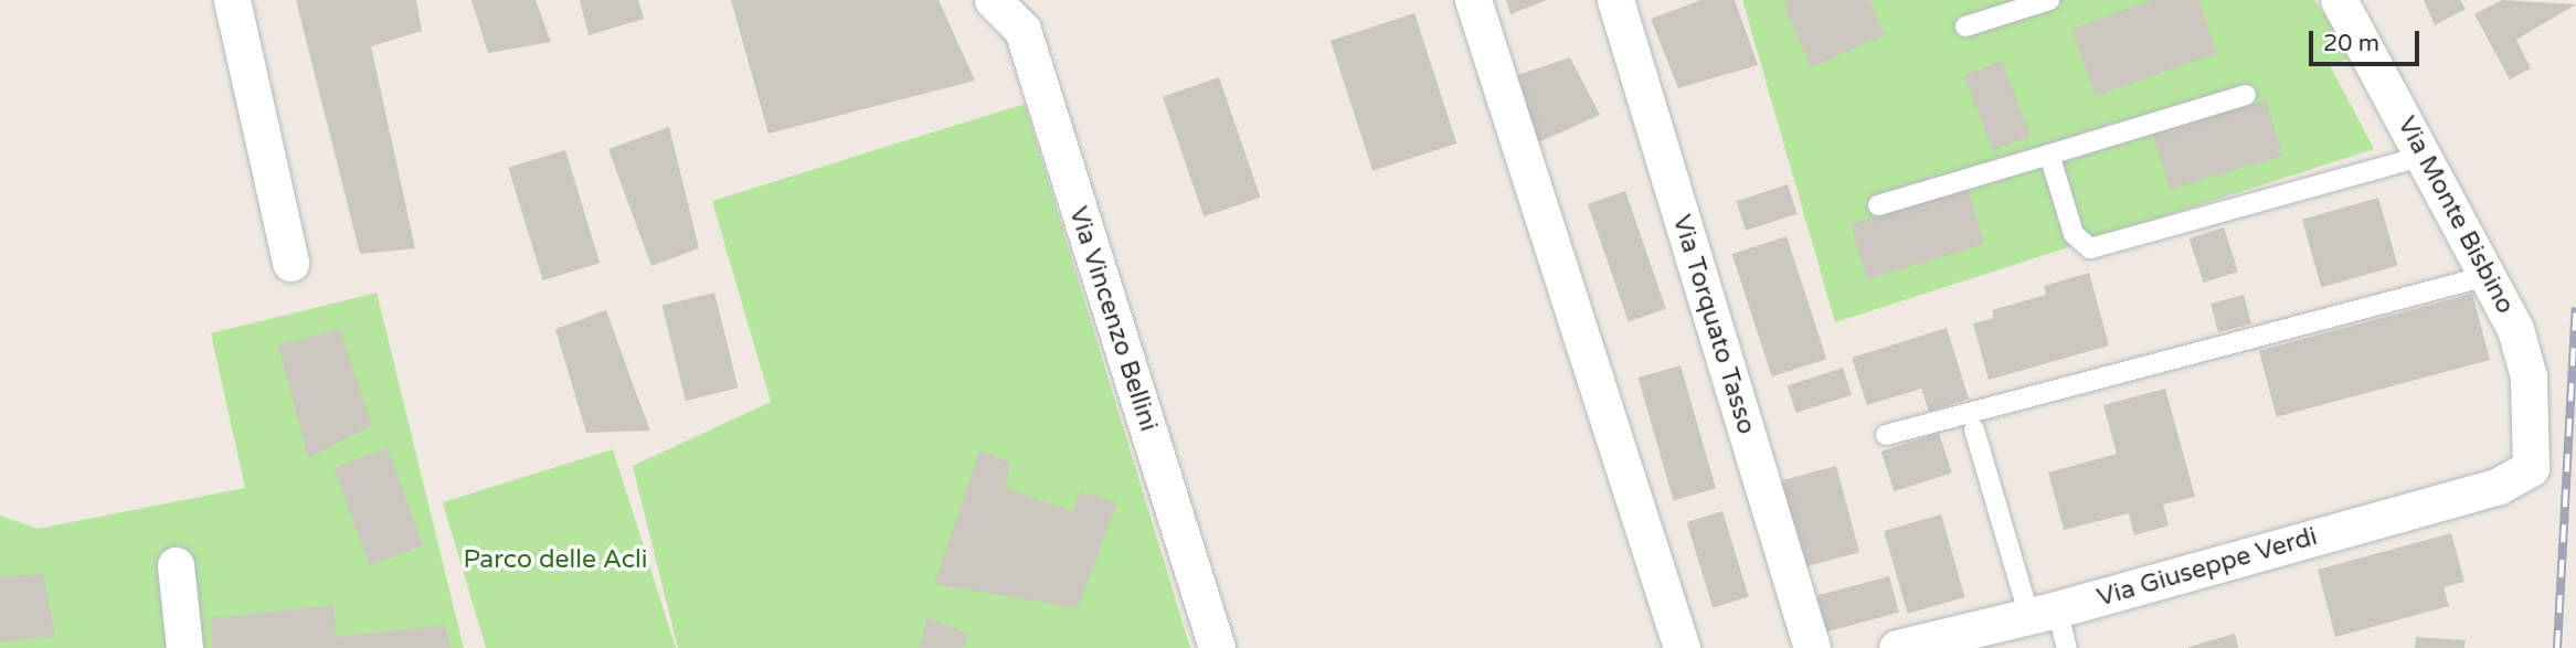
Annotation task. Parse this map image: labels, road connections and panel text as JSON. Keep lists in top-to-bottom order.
{
  "streets": {
    "street": [
      "Via Monte Bisbino",
      "Via Vincenzo Bellini",
      "Via Torquato Tasso",
      "Via Giuseppe Verdi"
    ]
  },
  "crossings": [
    ["Via Monte Bisbino", "Via Giuseppe Verdi"]
  ],
  "parks": ["Parco delle Acli"],
  "scale_bar": "20 m"
}
